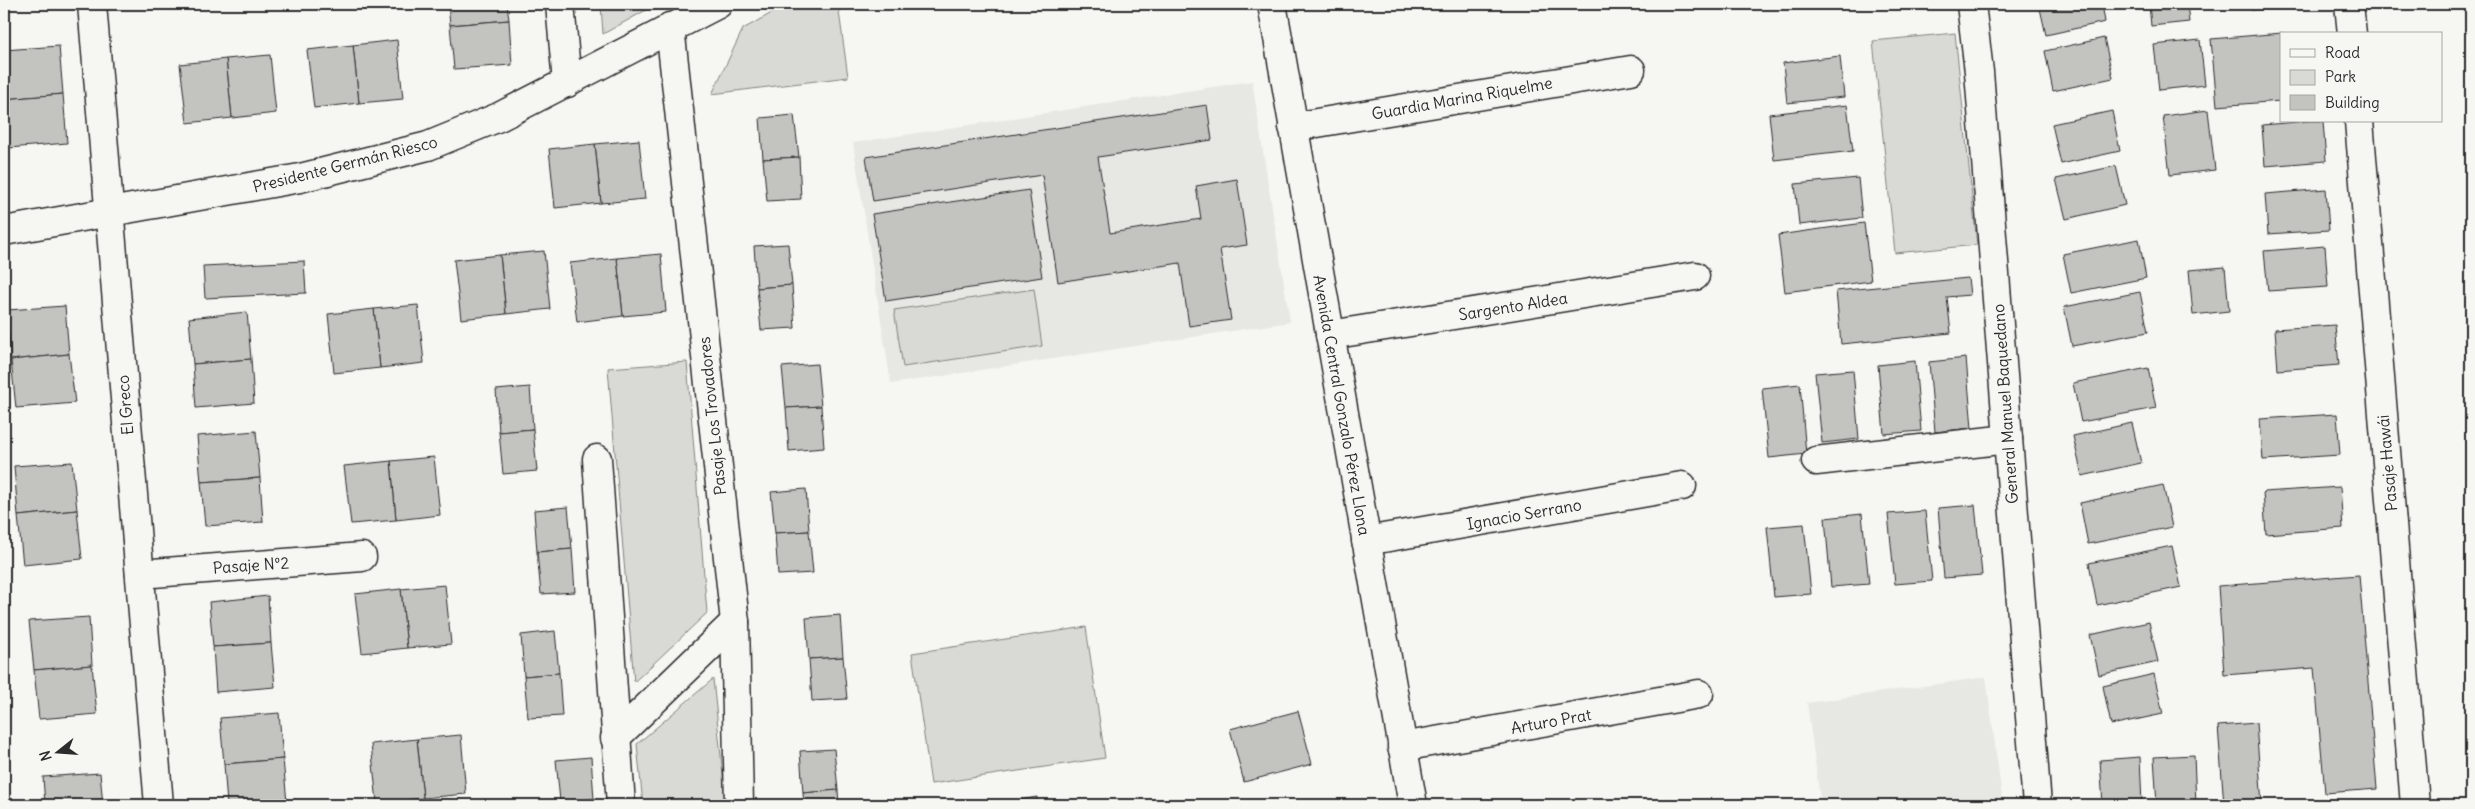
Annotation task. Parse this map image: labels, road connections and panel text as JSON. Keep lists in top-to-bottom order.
{
  "streets": {
    "street": [
      "Guardia Marina Riquelme",
      "Presidente Germán Riesco",
      "Sargento Aldea",
      "General Manuel Baquedano",
      "El Greco",
      "Avenida Central Gonzalo Pérez Llona",
      "Pasaje Los Trovadores",
      "Pasaje Hawái",
      "Ignacio Serrano",
      "Pasaje Nº2",
      "Arturo Prat"
    ]
  },
  "crossings": [
    ["Guardia Marina Riquelme", "Avenida Central Gonzalo Pérez Llona"],
    ["Presidente Germán Riesco", "El Greco"],
    ["Presidente Germán Riesco", "Pasaje Los Trovadores"],
    ["Sargento Aldea", "Avenida Central Gonzalo Pérez Llona"],
    ["El Greco", "Pasaje Nº2"],
    ["Avenida Central Gonzalo Pérez Llona", "Ignacio Serrano"],
    ["Avenida Central Gonzalo Pérez Llona", "Arturo Prat"]
  ],
  "legend": ["Road", "Park", "Building"],
  "north": "left"
}
